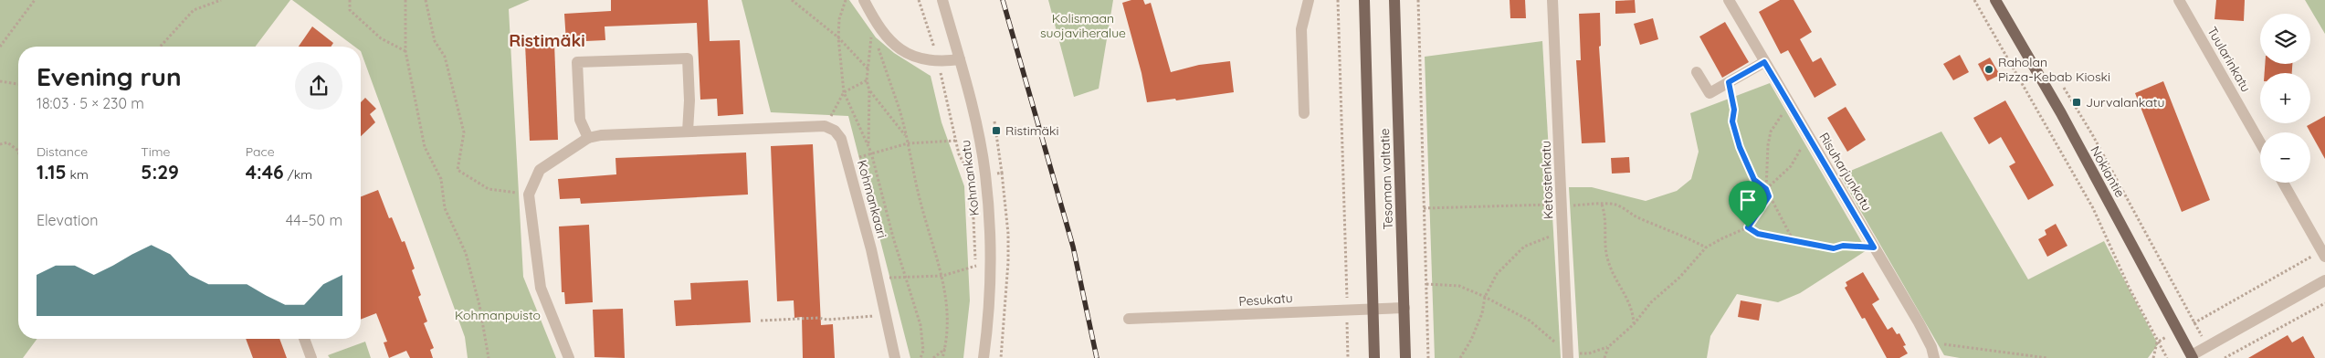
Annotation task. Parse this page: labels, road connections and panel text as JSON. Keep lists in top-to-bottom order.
{
  "streets": {
    "main road": ["Nokiantie", "Tesoman valtatie"],
    "street": [
      "Tuularinkatu",
      "Risuharjunkatu",
      "Kohmankatu",
      "Ketostenkatu",
      "Kohmankaari",
      "Pesukatu"
    ]
  },
  "crossings": [
    ["Tesoman valtatie", "Pesukatu"]
  ],
  "districts": ["Ristimäki"],
  "parks": ["Kolismaan suojaviheralue", "Kohmanpuisto"],
  "places": {
    "other": ["Raholan Pizza-Kebab Kioski"],
    "transit": ["Jurvalankatu", "Ristimäki"]
  },
  "page": {
    "map_buttons": ["+", "−"],
    "heading": ["Evening run", "18:03 · 5 × 230 m"],
    "stats": [
      ["Distance", "1.15 km"],
      ["Time", "5:29"],
      ["Pace", "4:46 /km"]
    ],
    "chart": ["Elevation", "44–50 m"]
  }
}
